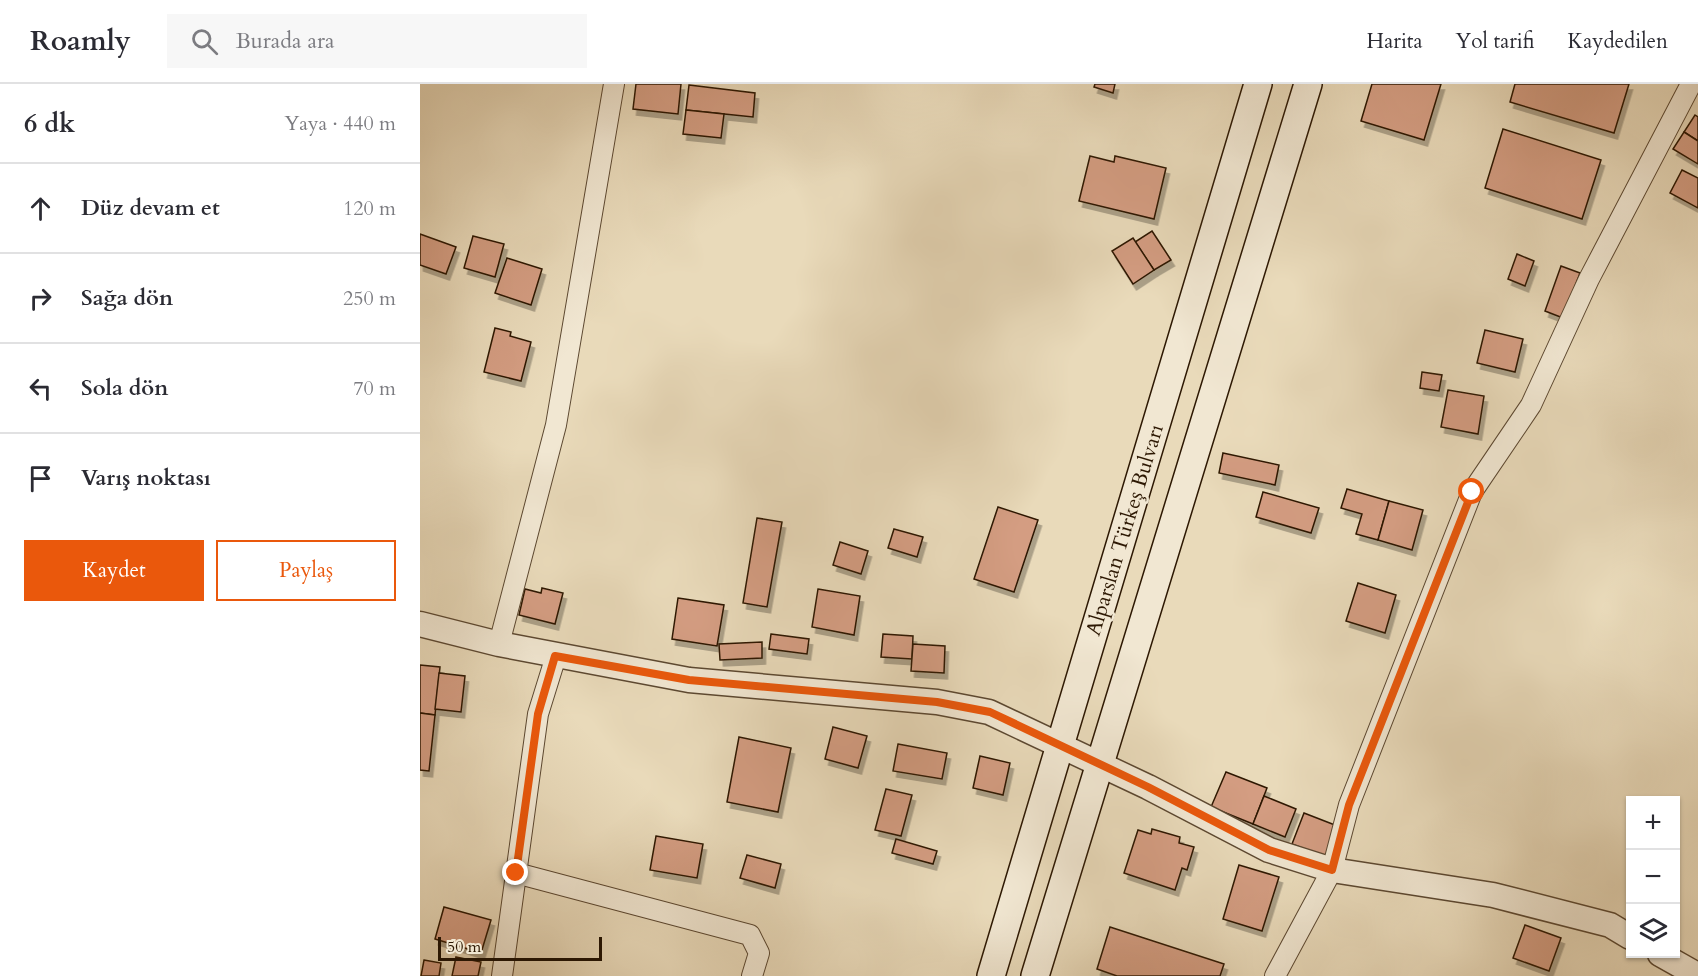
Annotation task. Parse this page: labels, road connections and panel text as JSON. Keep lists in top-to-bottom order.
{
  "streets": {
    "main road": ["Alparslan Türkeş Bulvarı"]
  },
  "scale_bar": "50 m",
  "page": {
    "header": "Roamly",
    "search": "Burada ara",
    "nav": ["Harita", "Yol tarifi", "Kaydedilen"],
    "heading": ["6 dk", "Yaya · 440 m"],
    "list": [
      ["Düz devam et", "120 m"],
      ["Sağa dön", "250 m"],
      ["Sola dön", "70 m"],
      "Varış noktası"
    ],
    "buttons": ["Kaydet", "Paylaş"],
    "map_buttons": ["+", "−"],
    "scale": "50 m"
  }
}
